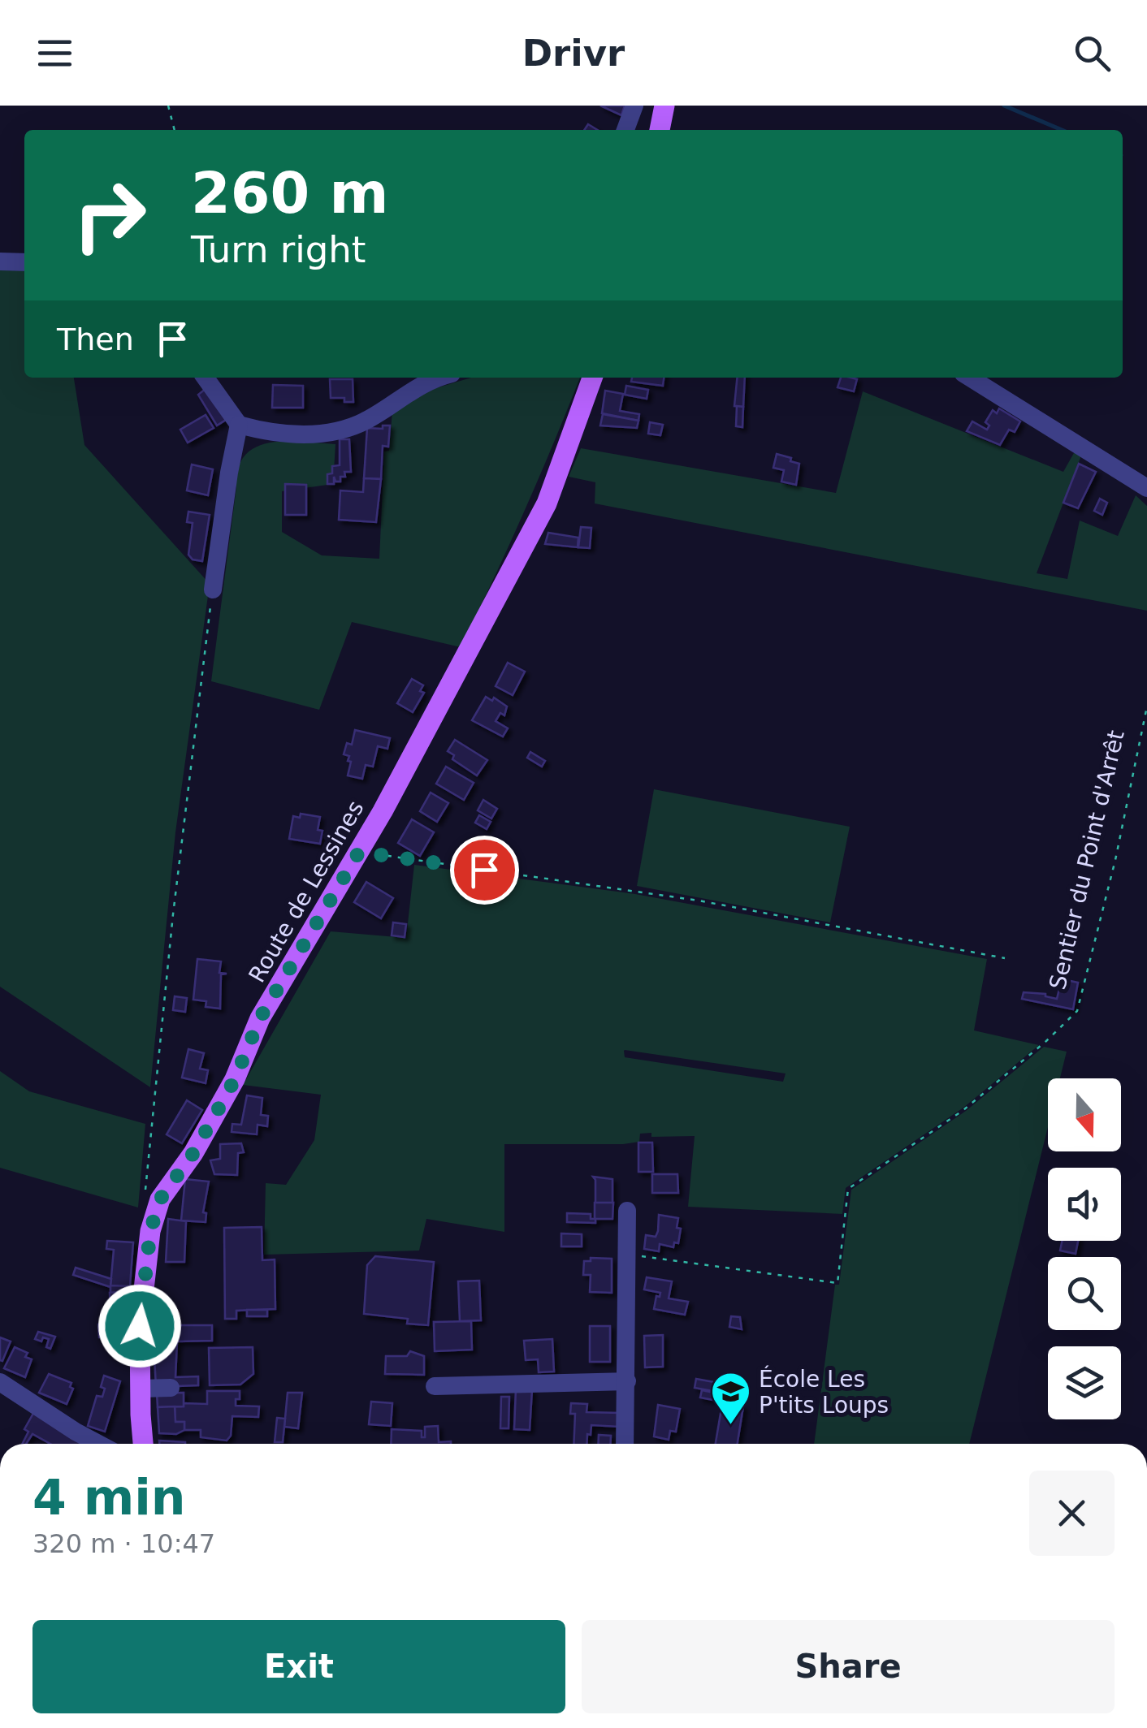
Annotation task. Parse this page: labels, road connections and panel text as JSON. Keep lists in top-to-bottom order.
{
  "streets": {
    "main road": ["Route de Lessines"],
    "path": ["Sentier du Point d'Arrêt"]
  },
  "places": {
    "school or university": ["École Les P'tits Loups"]
  },
  "north": "bottom",
  "page": {
    "header": "Drivr",
    "turn": ["260 m", "Turn right"],
    "then": "Then",
    "heading": ["4 min", "320 m · 10:47"],
    "buttons": ["Exit", "Share"]
  }
}
